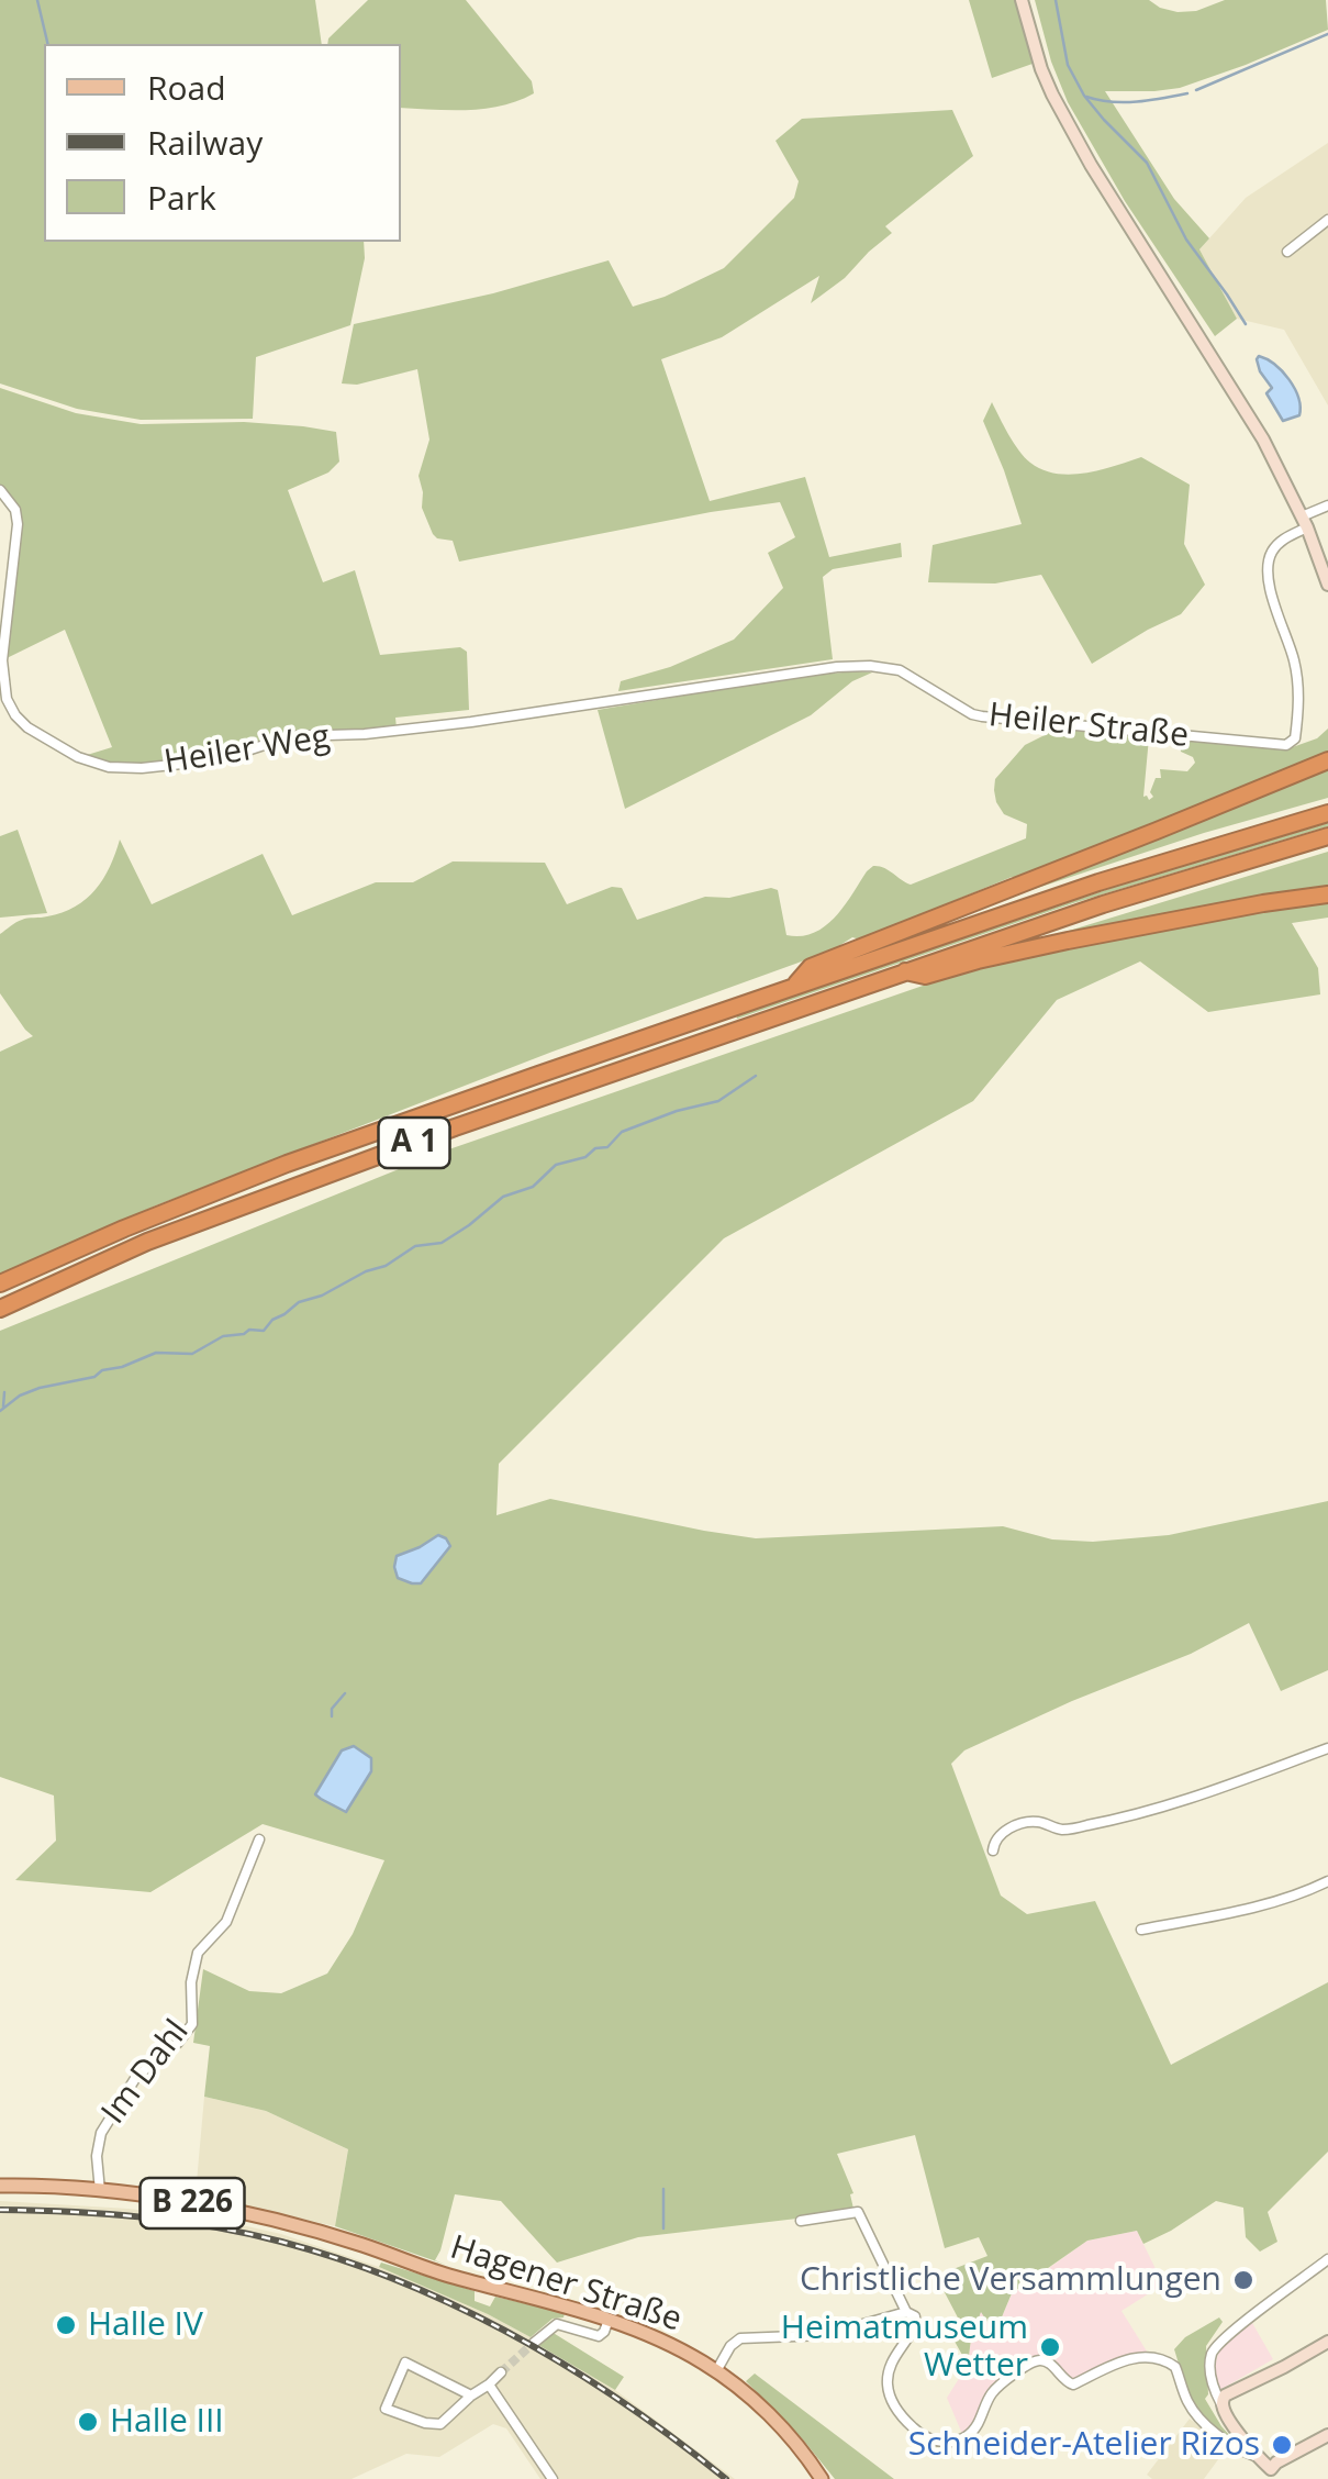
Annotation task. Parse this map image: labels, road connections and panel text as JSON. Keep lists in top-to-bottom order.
{
  "streets": {
    "highway": ["A 1"],
    "main road": ["B 226", "Hagener Straße"],
    "street": ["Heiler Straße", "Heiler Weg", "Im Dahl"]
  },
  "crossings": [
    ["Heiler Straße", "Heiler Weg"],
    ["Im Dahl", "B 226"],
    ["Im Dahl", "Hagener Straße"],
    ["B 226", "Hagener Straße"]
  ],
  "places": [
    "Christliche Versammlungen",
    "Halle IV",
    "Heimatmuseum Wetter",
    "Halle III",
    "Schneider-Atelier Rizos"
  ],
  "legend": ["Road", "Railway", "Park"]
}
